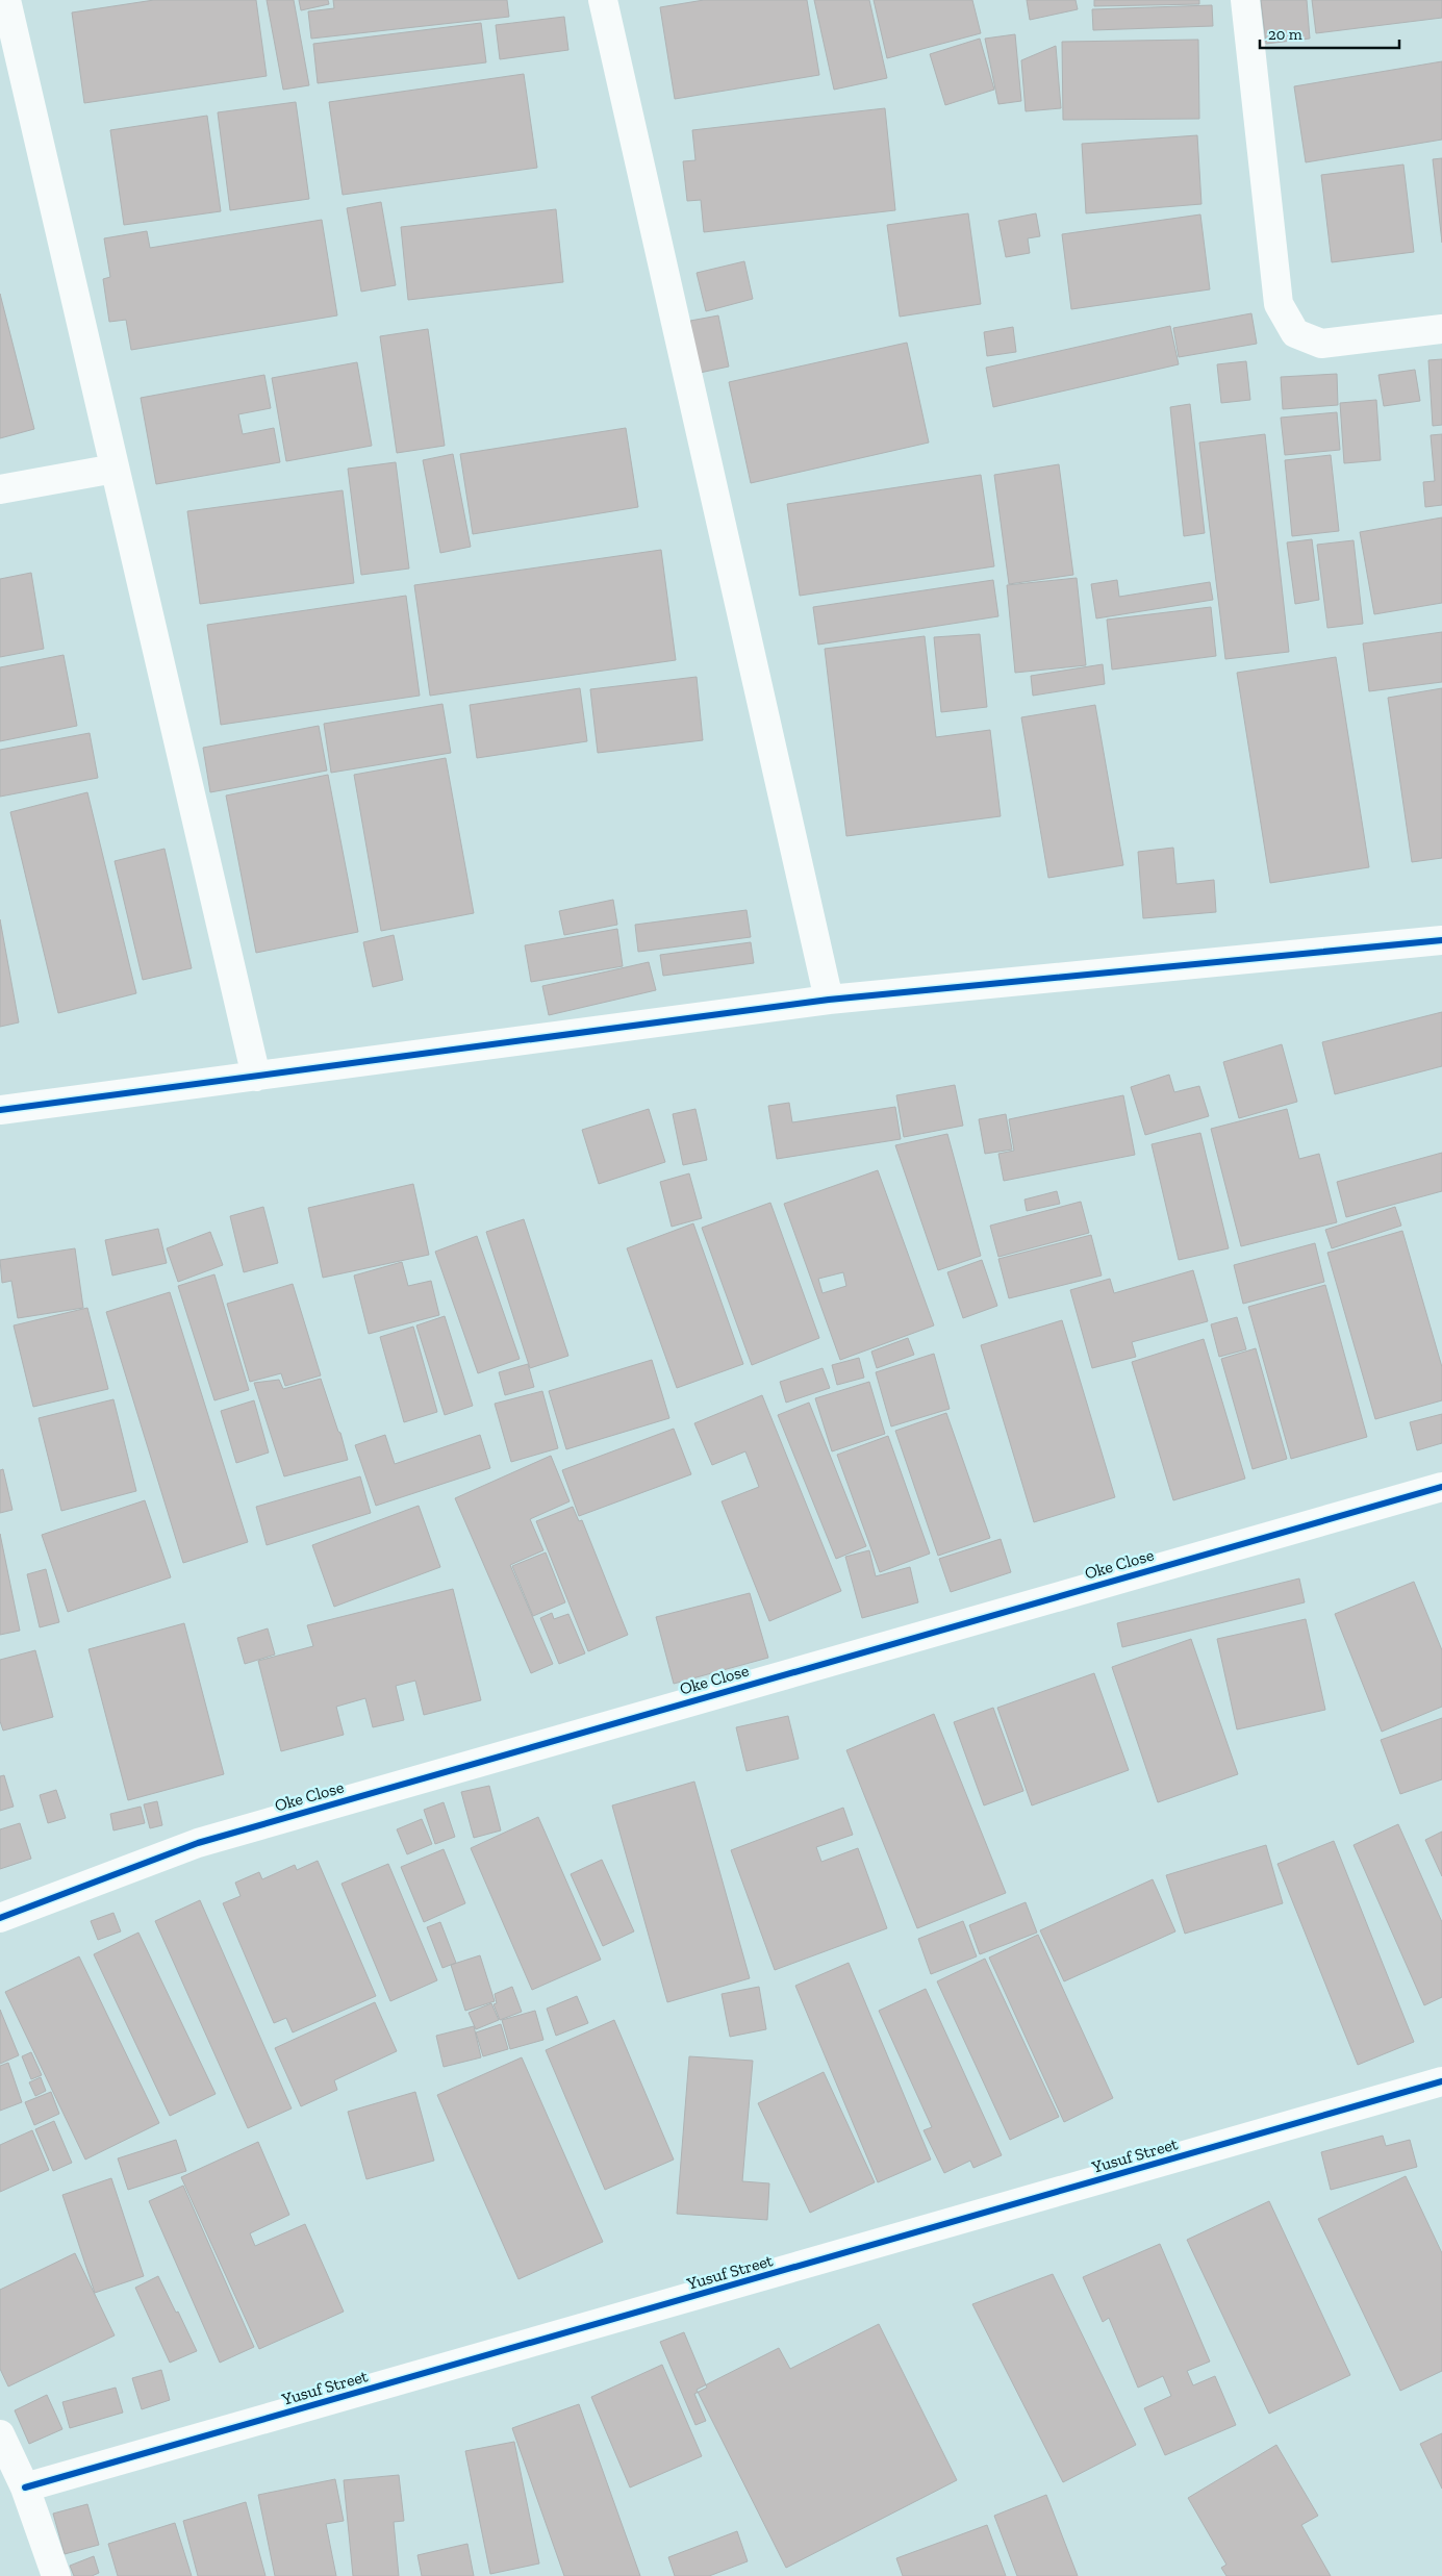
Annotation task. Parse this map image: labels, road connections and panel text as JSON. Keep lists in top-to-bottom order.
{
  "streets": {
    "street": ["Oke Close", "Yusuf Street"]
  },
  "scale_bar": "20 m"
}
